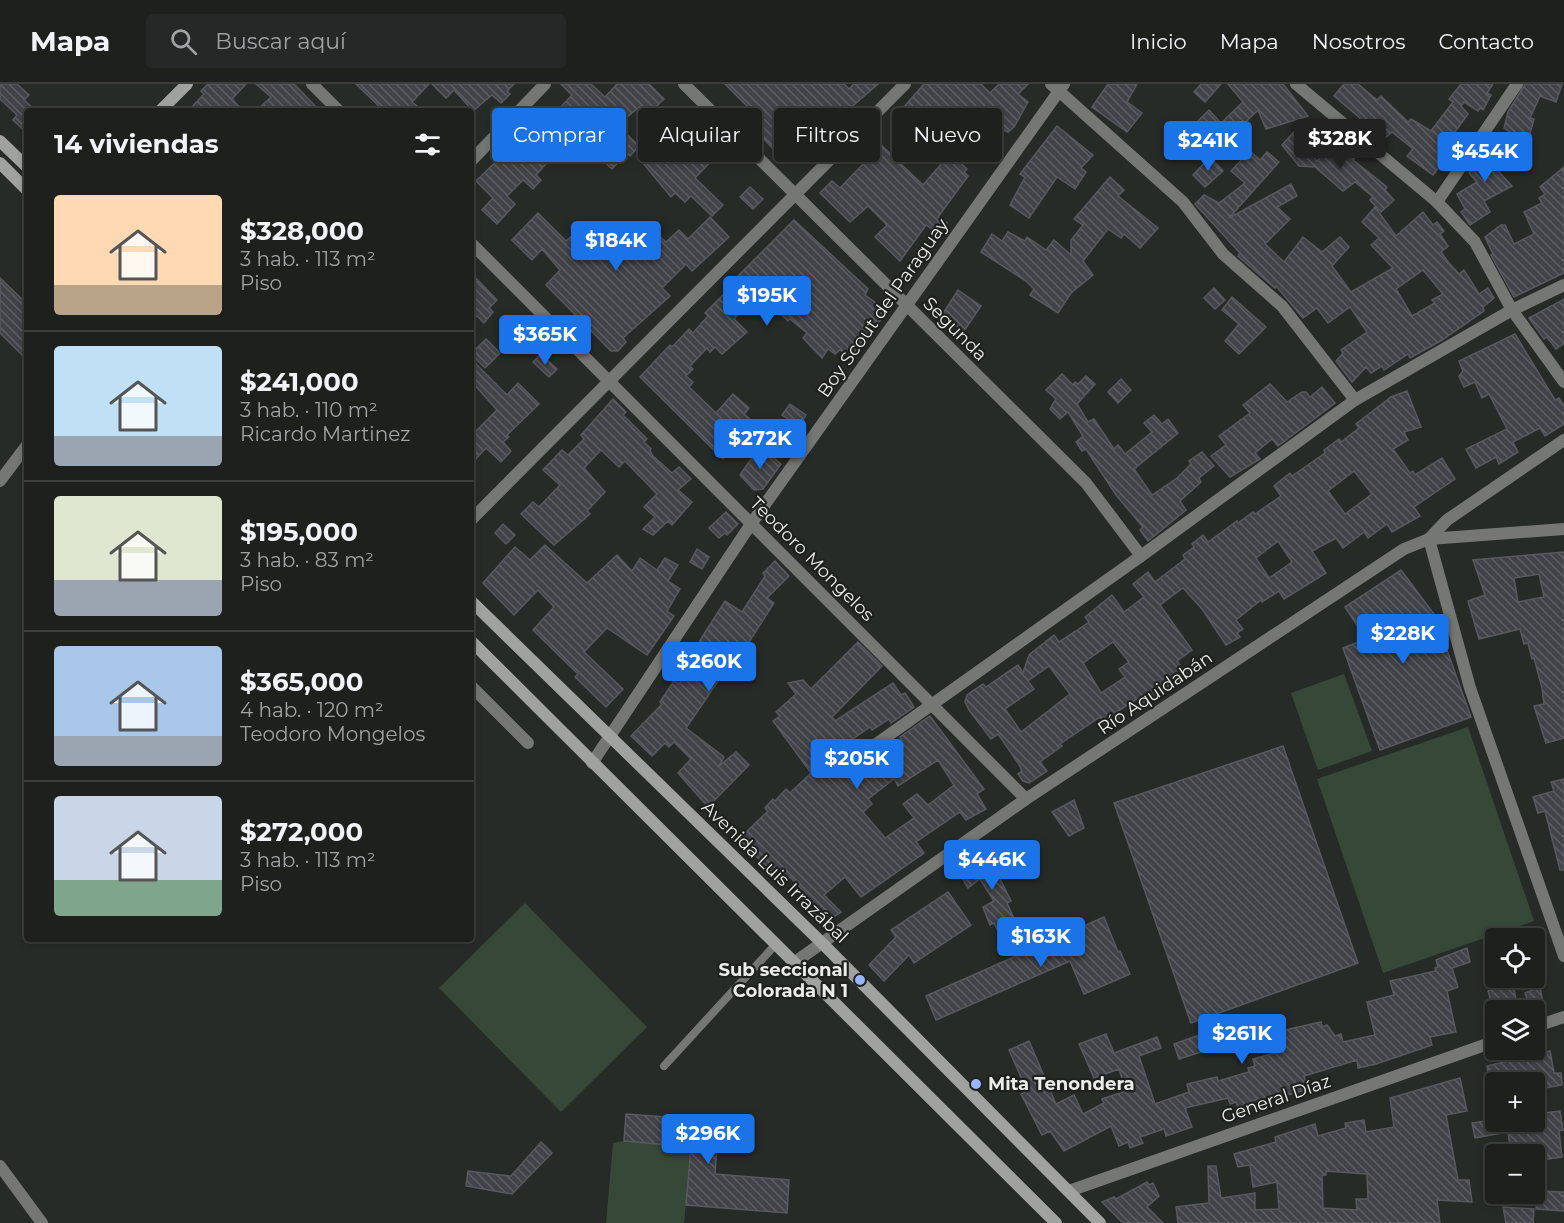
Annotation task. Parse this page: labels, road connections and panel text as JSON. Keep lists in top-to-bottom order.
{
  "streets": {
    "main road": ["Avenida Luis Irrazábal"],
    "street": [
      "Boy Scout del Paraguay",
      "Segunda",
      "Teodoro Mongelos",
      "Río Aquidabán",
      "General Díaz"
    ]
  },
  "crossings": [
    ["Boy Scout del Paraguay", "Segunda"],
    ["Boy Scout del Paraguay", "Teodoro Mongelos"],
    ["Boy Scout del Paraguay", "Avenida Luis Irrazábal"],
    ["Teodoro Mongelos", "Río Aquidabán"],
    ["Río Aquidabán", "Avenida Luis Irrazábal"],
    ["Avenida Luis Irrazábal", "General Díaz"]
  ],
  "places": ["Sub seccional Colorada N 1", "Mita Tenondera"],
  "page": {
    "header": "Mapa",
    "search": "Buscar aquí",
    "nav": [
      "Inicio",
      "Mapa",
      "Nosotros",
      "Contacto"
    ],
    "chip": [
      "Comprar",
      "Alquilar",
      "Filtros",
      "Nuevo"
    ],
    "heading": "14 viviendas",
    "price": [
      "$328K",
      "$241K",
      "$454K",
      "$184K",
      "$195K",
      "$365K",
      "$272K",
      "$228K",
      "$260K",
      "$205K",
      "$446K",
      "$163K",
      "$261K",
      "$296K"
    ],
    "list": [
      {
        "name": "$328,000",
        "note": "3 hab. · 113 m² · Piso"
      },
      {
        "name": "$241,000",
        "note": "3 hab. · 110 m² · Ricardo Martinez"
      },
      {
        "name": "$195,000",
        "note": "3 hab. · 83 m² · Piso"
      },
      {
        "name": "$365,000",
        "note": "4 hab. · 120 m² · Teodoro Mongelos"
      },
      {
        "name": "$272,000",
        "note": "3 hab. · 113 m² · Piso"
      }
    ],
    "map_buttons": ["+", "−"]
  }
}
